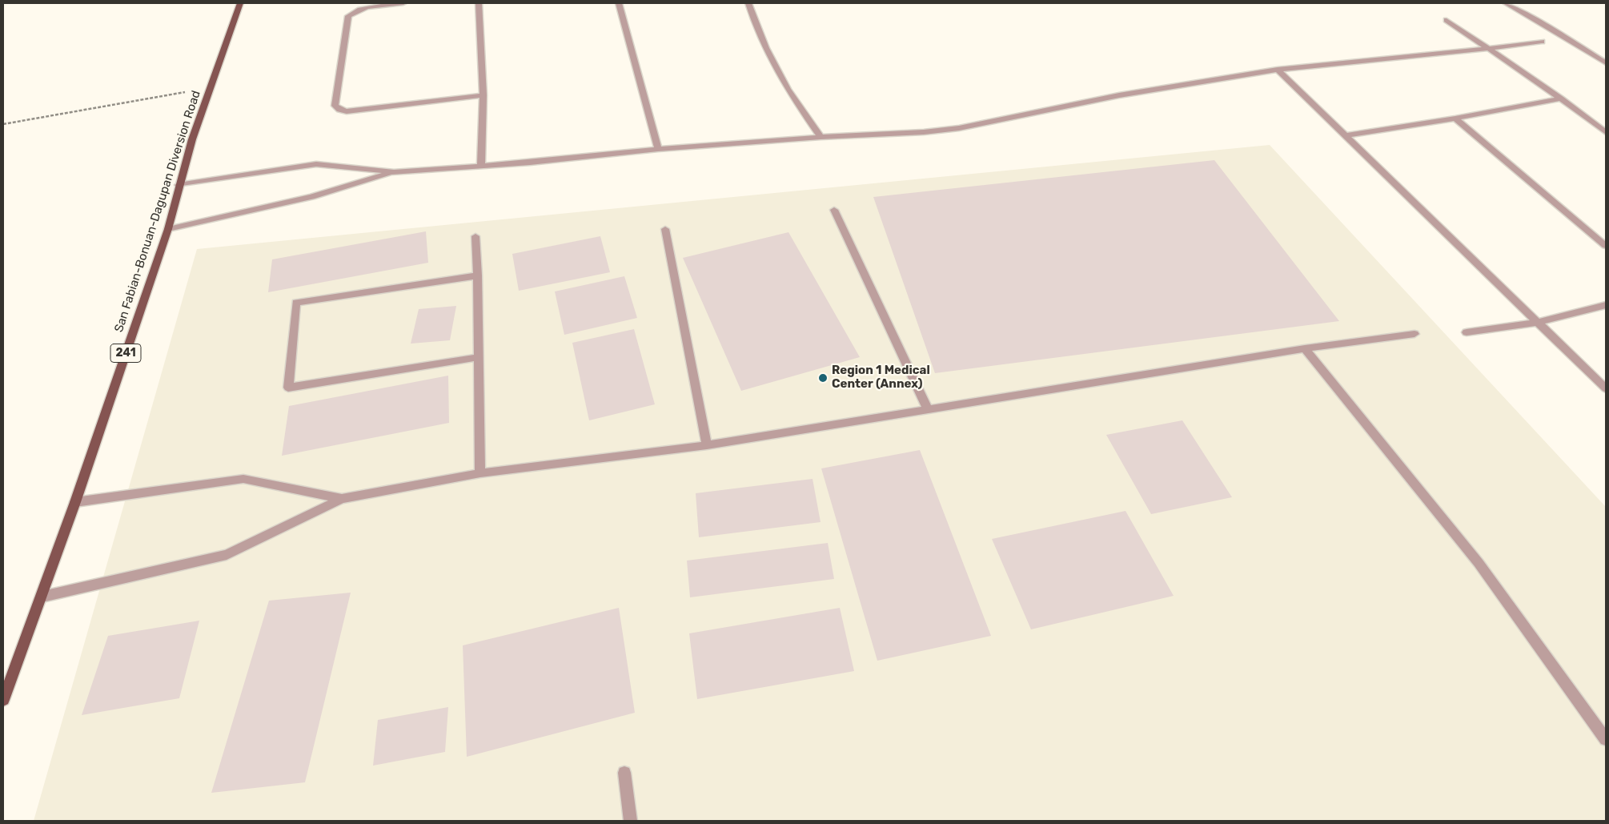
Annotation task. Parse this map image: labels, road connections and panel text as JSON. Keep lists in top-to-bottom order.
{
  "streets": {
    "main road": ["San Fabian-Bonuan-Dagupan Diversion Road", "241"]
  },
  "places": ["Region 1 Medical Center (Annex)"]
}
